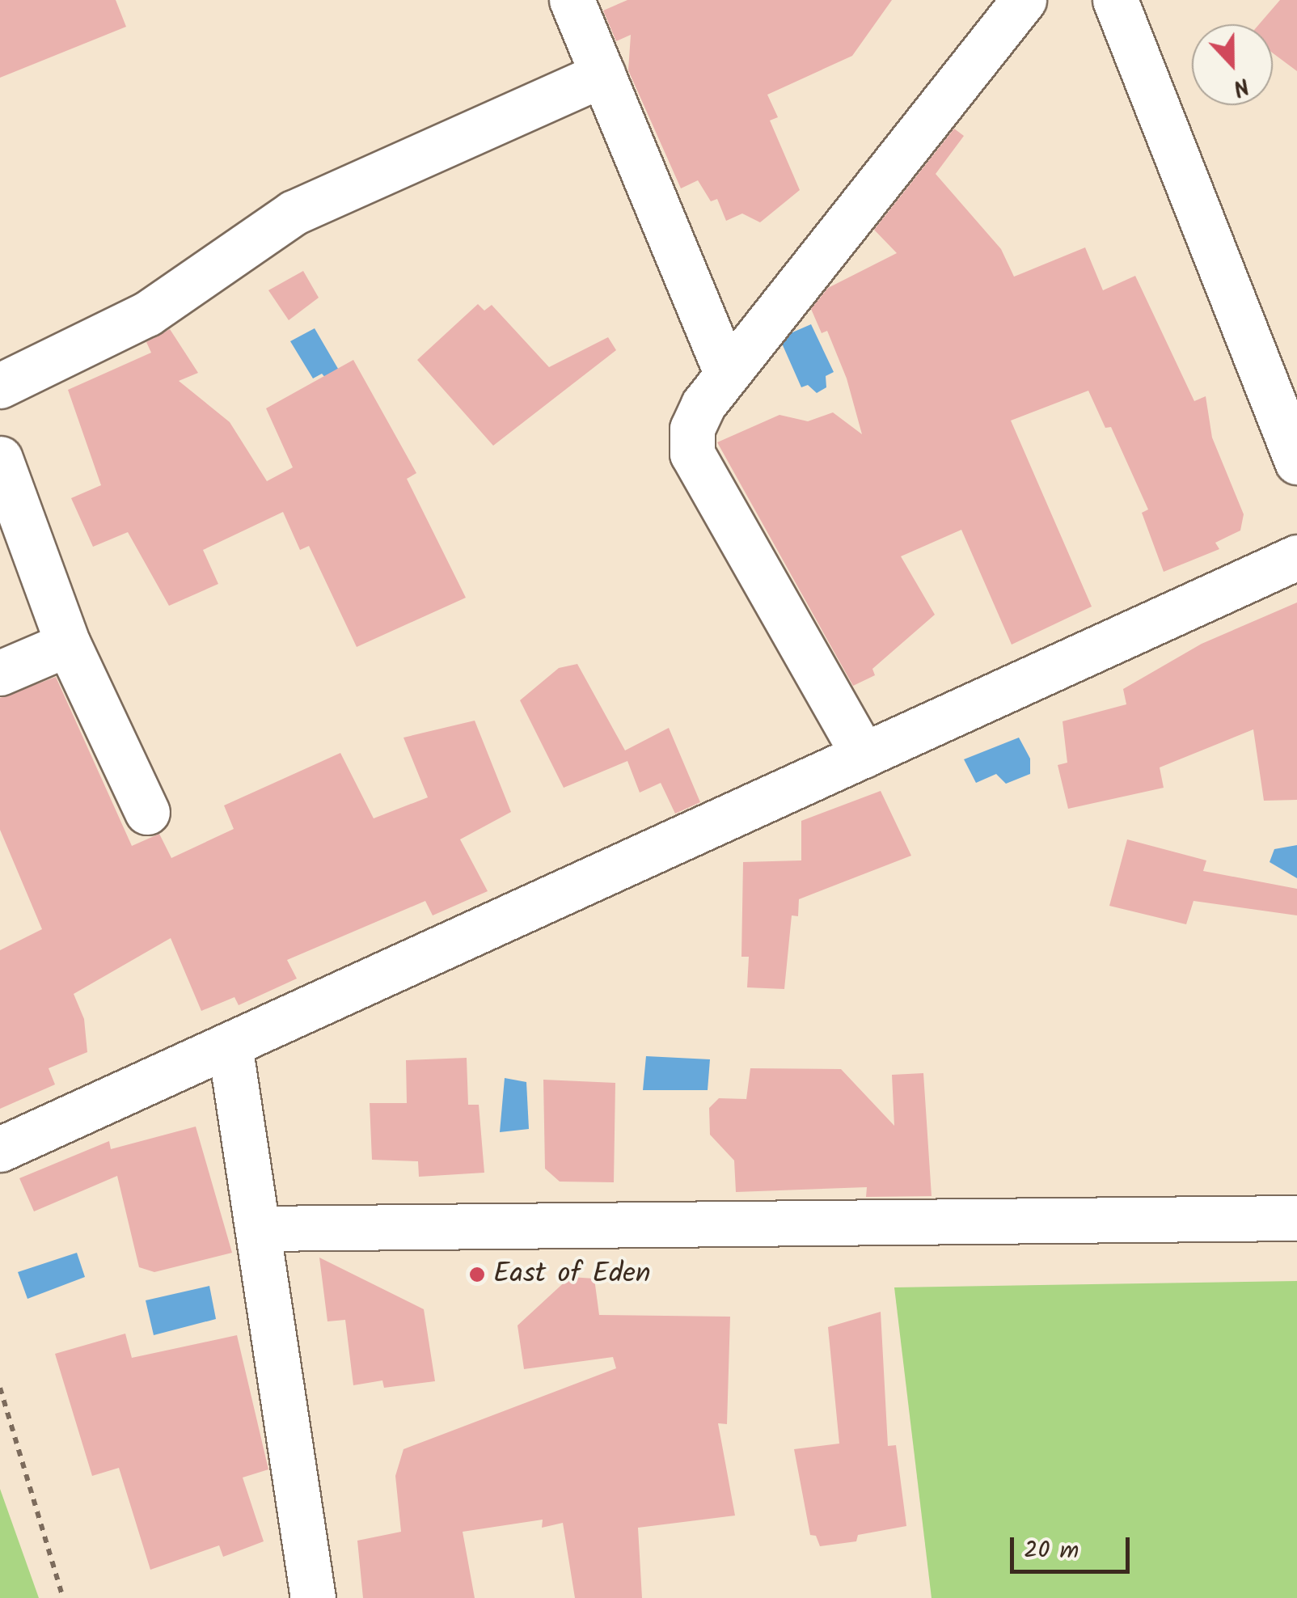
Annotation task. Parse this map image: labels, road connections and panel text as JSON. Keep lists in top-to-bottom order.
{
  "places": ["East of Eden"],
  "scale_bar": "20 m",
  "north": "bottom"
}
